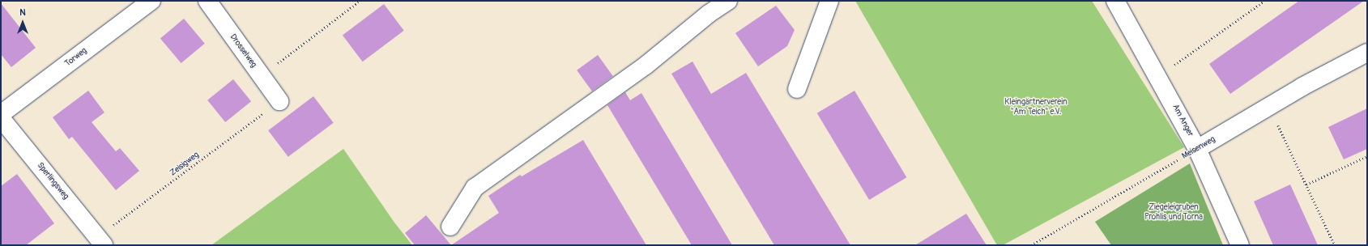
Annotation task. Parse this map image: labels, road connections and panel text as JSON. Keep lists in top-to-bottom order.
{
  "streets": {
    "street": [
      "Drosselweg",
      "Torweg",
      "Am Anger",
      "Meisenweg",
      "Sperlingsweg"
    ],
    "path": ["Zeisigweg"]
  },
  "crossings": [
    ["Drosselweg", "Zeisigweg"],
    ["Am Anger", "Meisenweg"],
    ["Zeisigweg", "Sperlingsweg"]
  ],
  "parks": ["Kleingärtnerverein \"Am Teich\" e.V.", "Ziegeleigruben Prohlis und Torna"],
  "north": "top"
}
